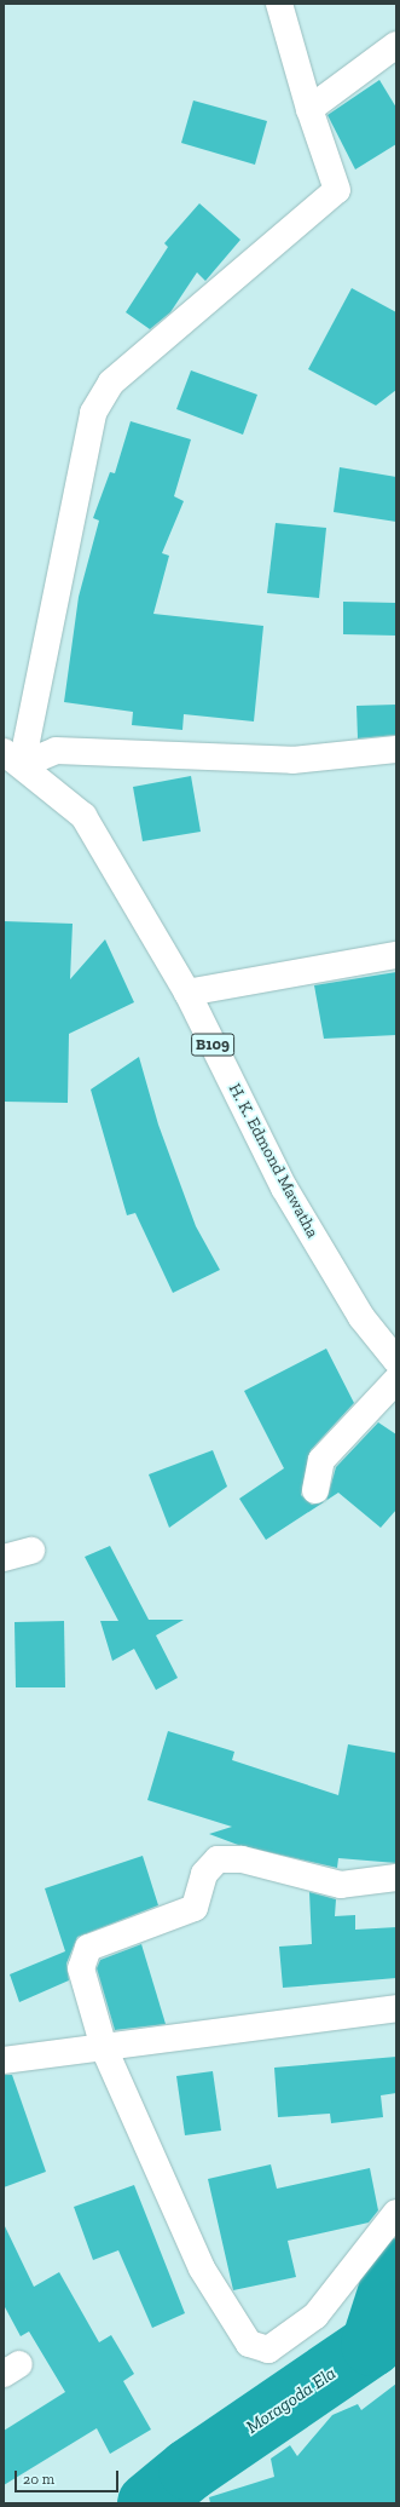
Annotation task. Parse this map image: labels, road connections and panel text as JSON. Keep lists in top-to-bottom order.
{
  "streets": {
    "street": ["B109", "H. K. Edmond Mawatha"]
  },
  "water": ["Moragoda Ela"],
  "scale_bar": "20 m"
}
